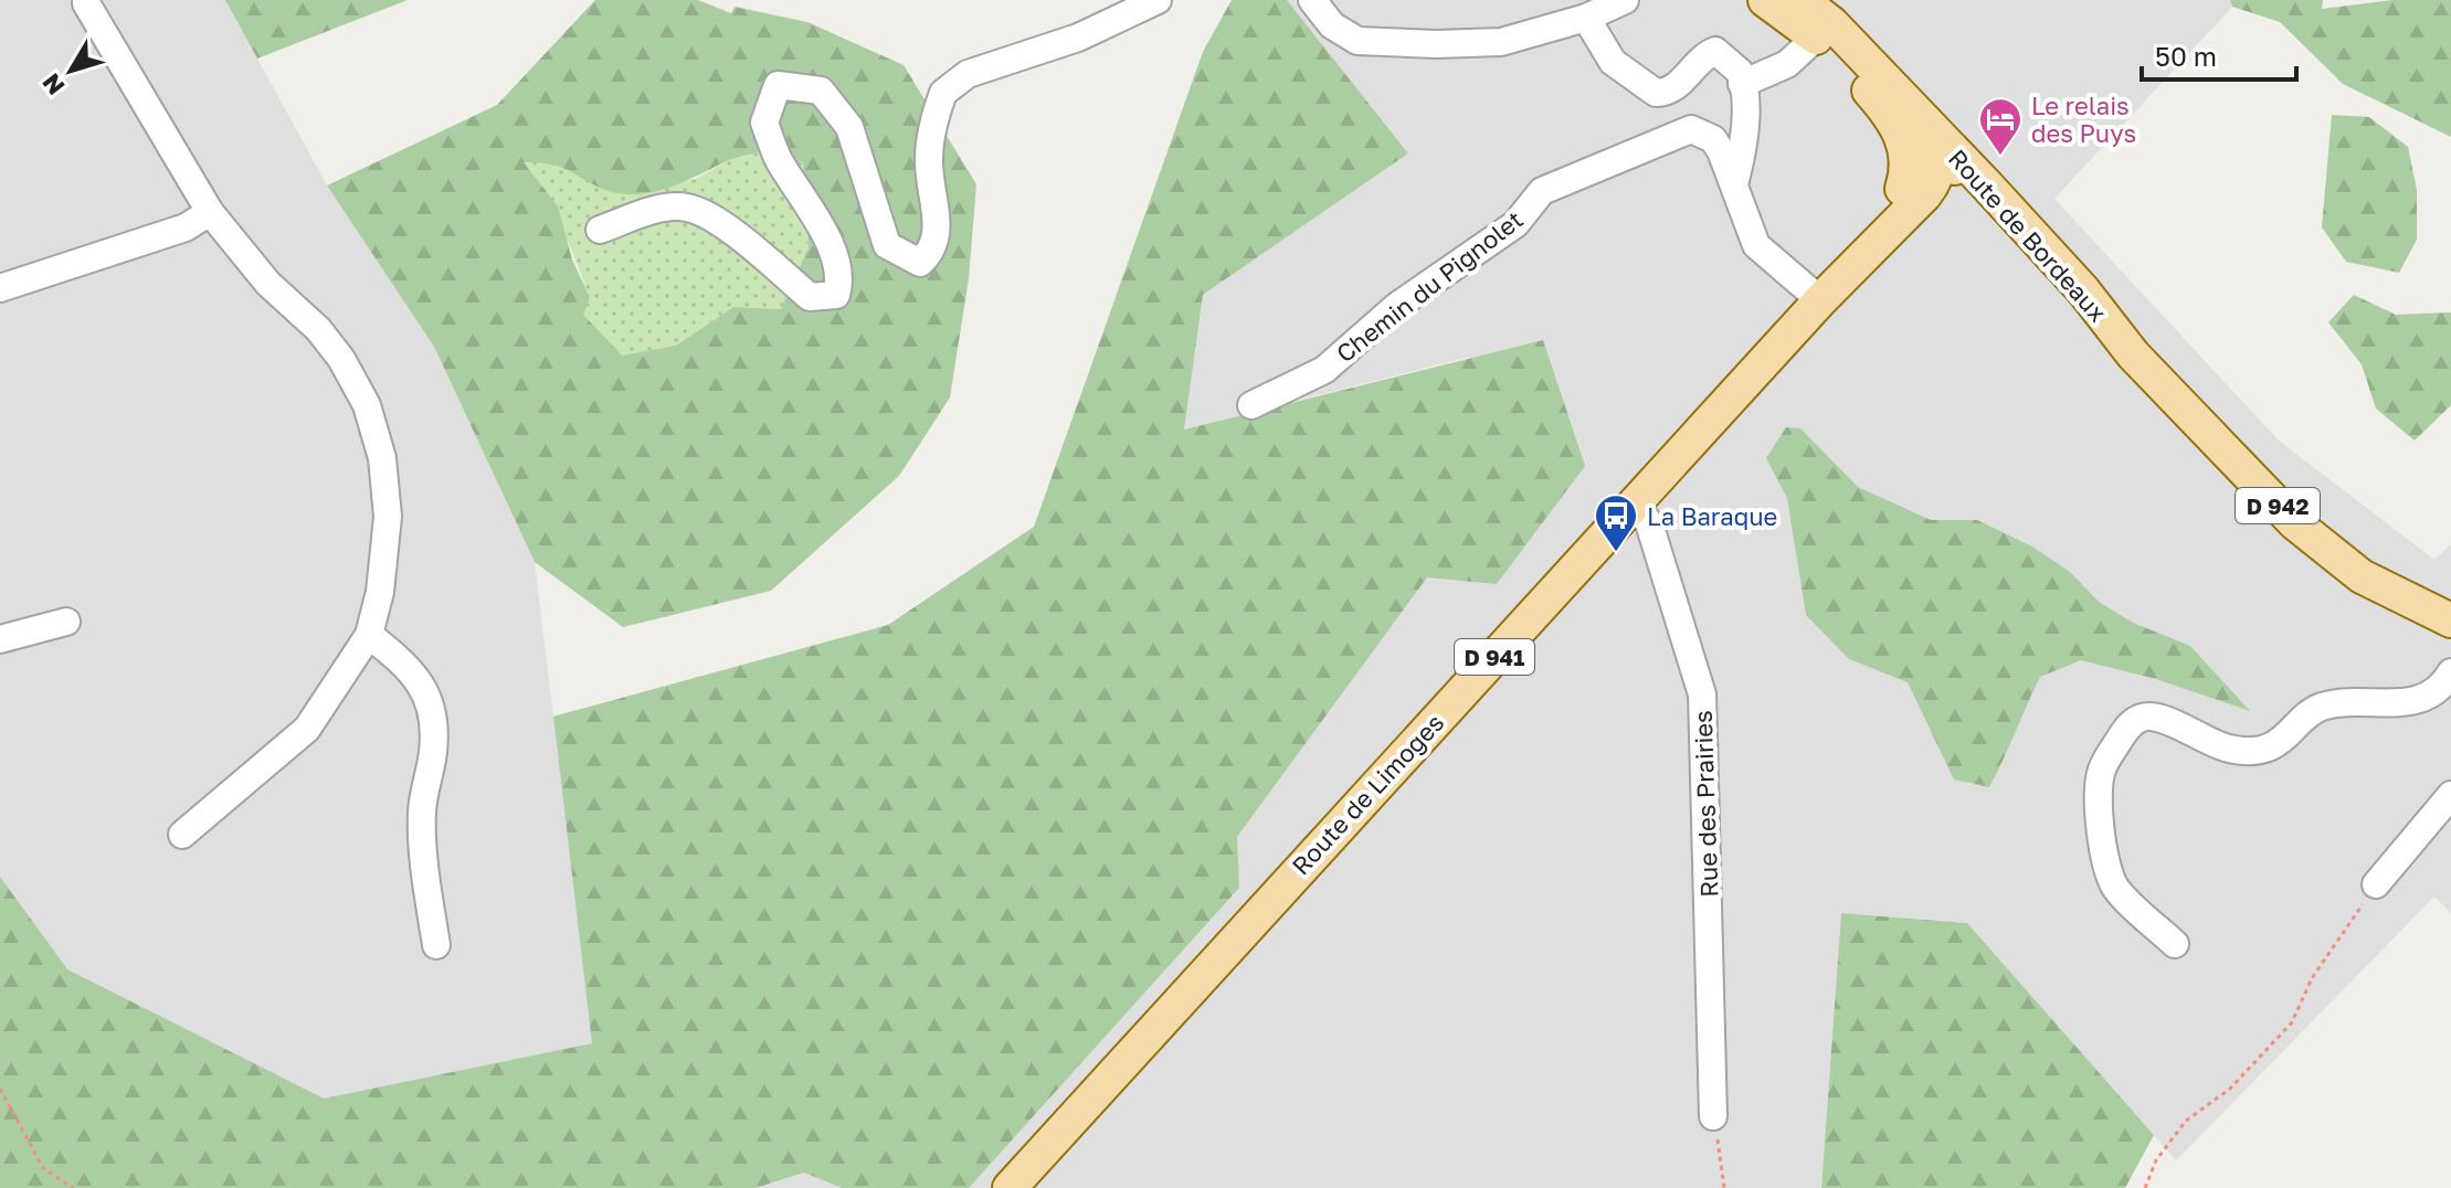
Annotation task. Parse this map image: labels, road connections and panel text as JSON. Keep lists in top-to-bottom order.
{
  "streets": {
    "main road": [
      "Route de Bordeaux",
      "D 942",
      "D 941",
      "Route de Limoges"
    ],
    "street": ["Chemin du Pignolet", "Rue des Prairies"]
  },
  "crossings": [
    ["Route de Bordeaux", "D 942"],
    ["Chemin du Pignolet", "Route de Limoges"],
    ["Route de Limoges", "Rue des Prairies"]
  ],
  "places": {
    "hotel": ["Le relais des Puys"],
    "bus stop": ["La Baraque"]
  },
  "scale_bar": "50 m",
  "north": "bottom left"
}
